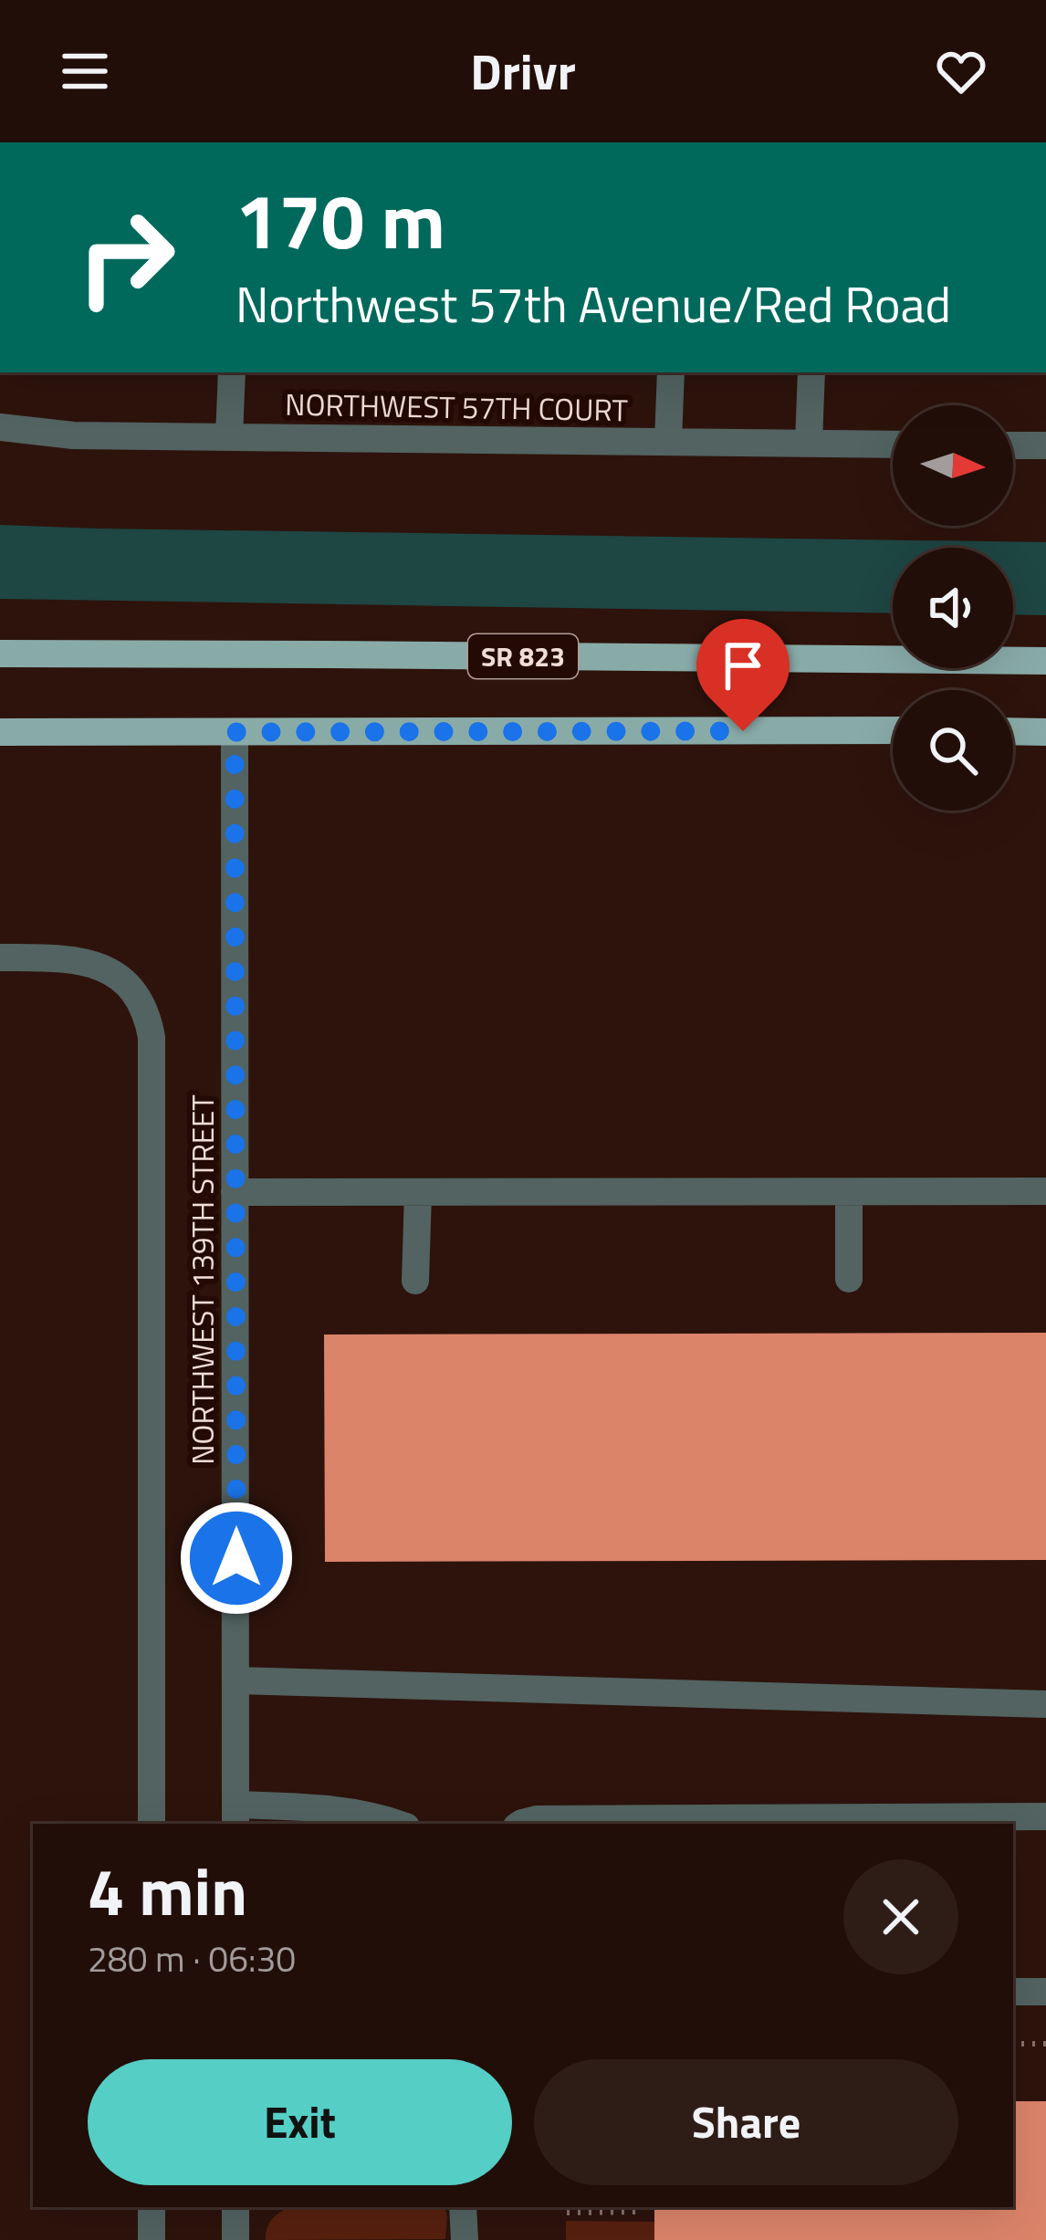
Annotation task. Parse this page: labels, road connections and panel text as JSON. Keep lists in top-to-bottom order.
{
  "streets": {
    "main road": ["SR 823"],
    "street": ["NORTHWEST 57TH COURT", "NORTHWEST 139TH STREET"]
  },
  "north": "right",
  "page": {
    "header": "Drivr",
    "turn": ["170 m", "Northwest 57th Avenue/Red Road"],
    "heading": ["4 min", "280 m · 06:30"],
    "buttons": ["Exit", "Share"]
  }
}
